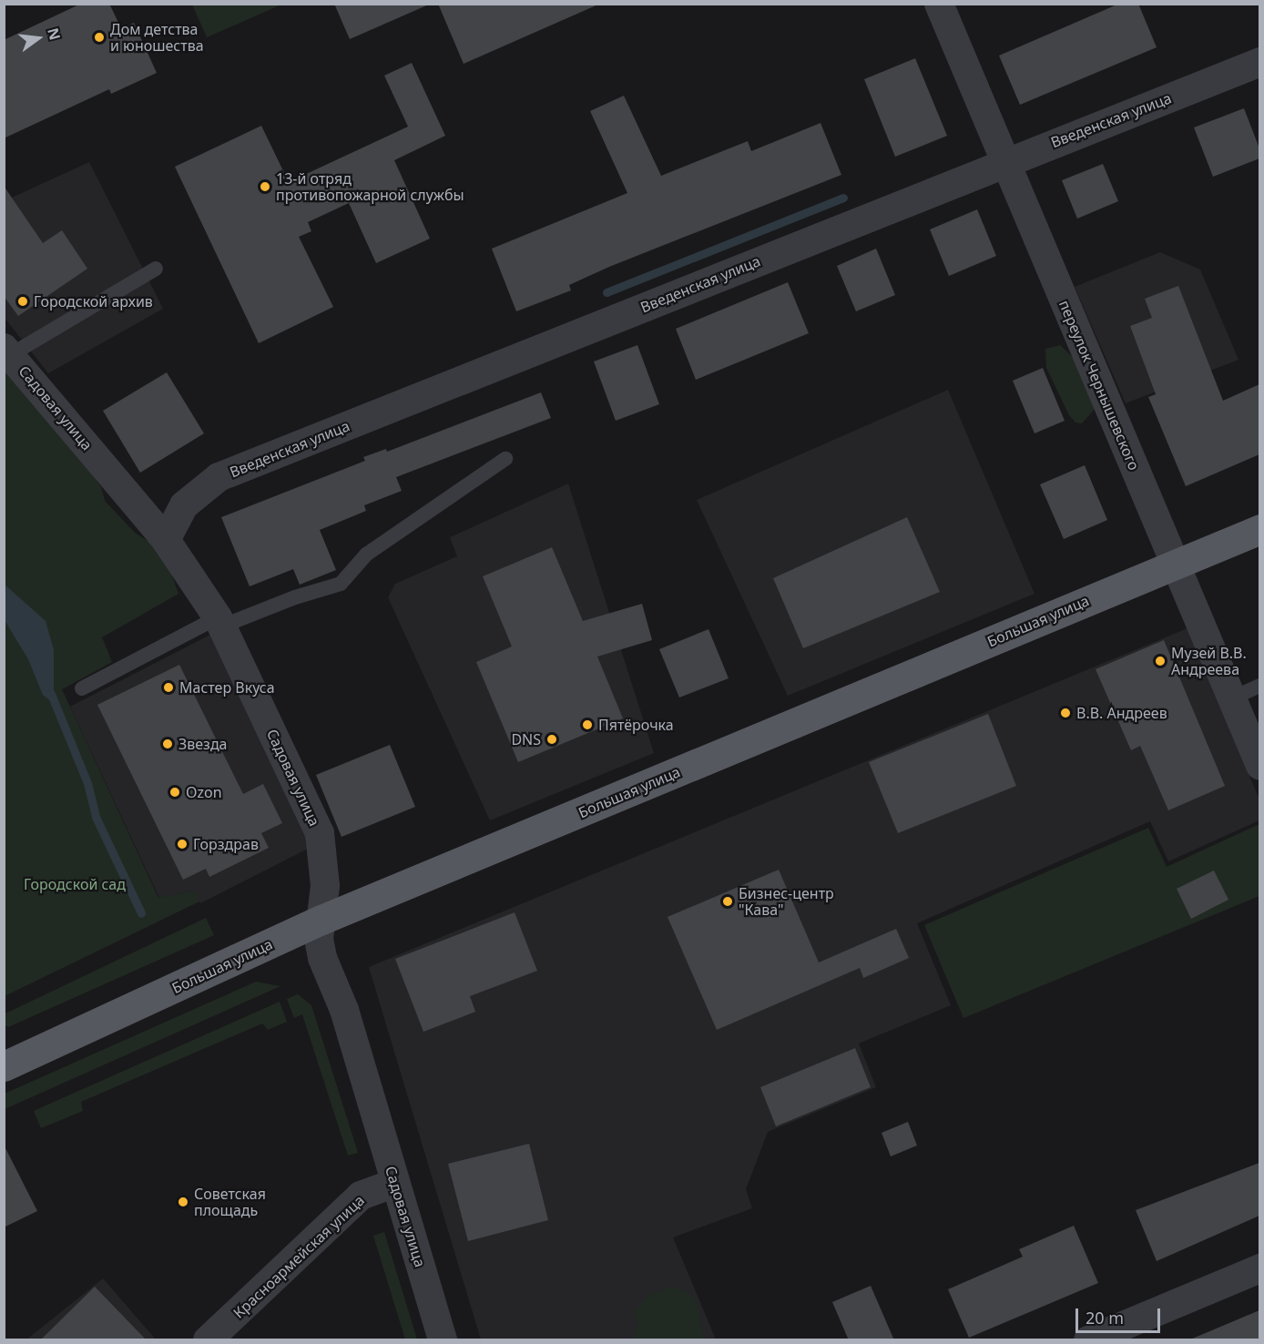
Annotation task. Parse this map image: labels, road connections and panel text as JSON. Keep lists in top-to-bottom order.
{
  "streets": {
    "main road": ["Большая улица"],
    "street": [
      "Введенская улица",
      "переулок Чернышевского",
      "Садовая улица",
      "Красноармейская улица"
    ]
  },
  "crossings": [
    ["Введенская улица", "переулок Чернышевского"],
    ["Введенская улица", "Садовая улица"],
    ["переулок Чернышевского", "Большая улица"],
    ["Садовая улица", "Большая улица"],
    ["Садовая улица", "Красноармейская улица"]
  ],
  "parks": ["Городской сад"],
  "places": [
    "Дом детства и юношества",
    "13-й отряд противопожарной службы",
    "Городской архив",
    "Музей В.В. Андреева",
    "Мастер Вкуса",
    "В.В. Андреев",
    "Пятёрочка",
    "DNS",
    "Звезда",
    "Ozon",
    "Горздрав",
    "Бизнес-центр \"Кава\"",
    "Советская площадь"
  ],
  "scale_bar": "20 m",
  "north": "right"
}
